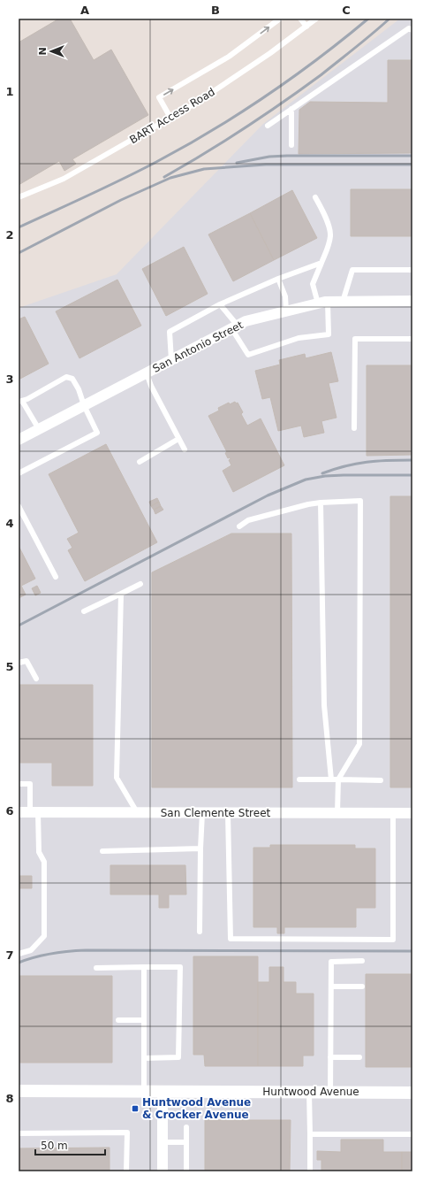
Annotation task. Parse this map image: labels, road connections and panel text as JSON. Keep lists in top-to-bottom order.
{
  "streets": {
    "street": ["San Antonio Street", "San Clemente Street", "Huntwood Avenue"],
    "lane": ["BART Access Road"]
  },
  "places": {
    "transit": ["Huntwood Avenue & Crocker Avenue"]
  },
  "scale_bar": "50 m",
  "north": "left",
  "grid": {
    "columns": ["A", "B", "C"],
    "rows": [
      "1",
      "2",
      "3",
      "4",
      "5",
      "6",
      "7",
      "8"
    ]
  }
}
